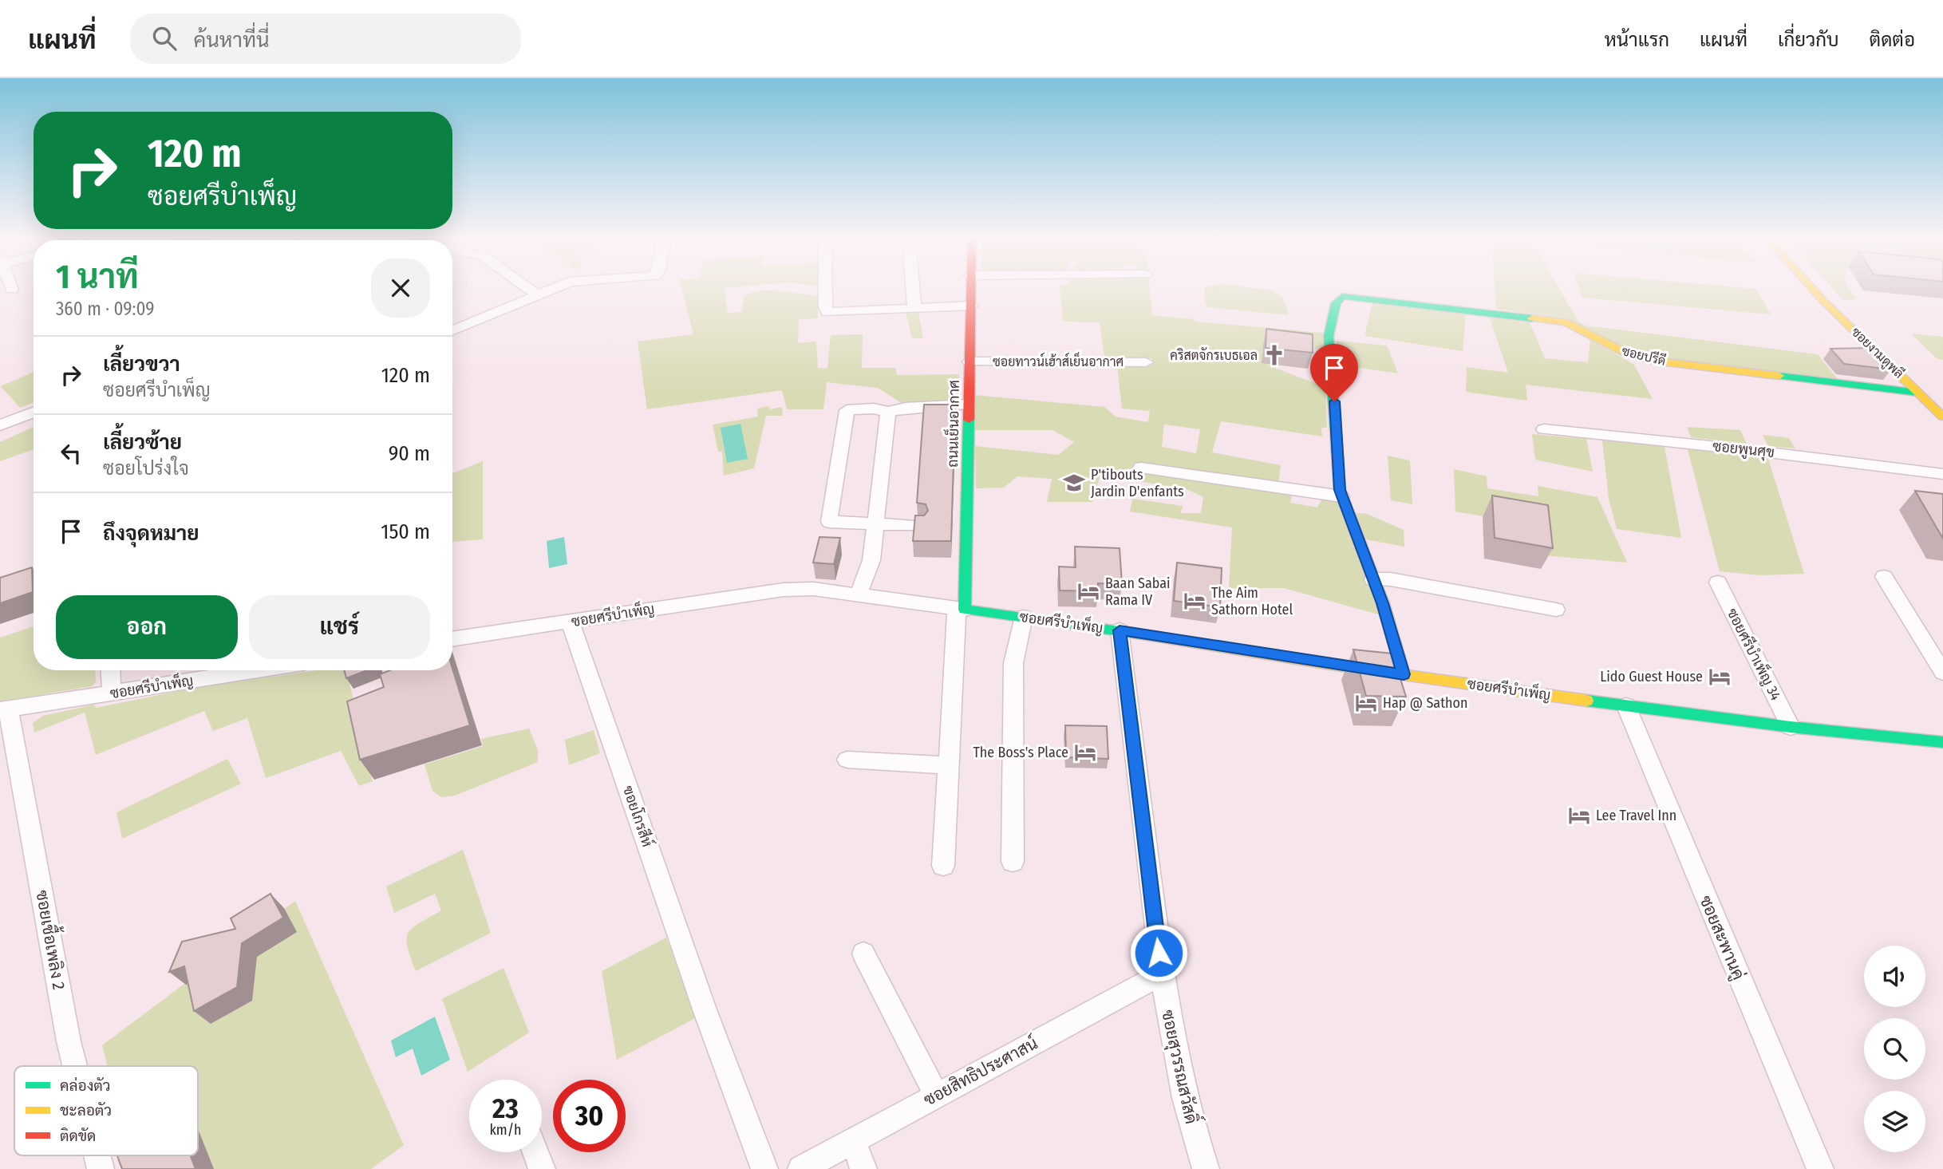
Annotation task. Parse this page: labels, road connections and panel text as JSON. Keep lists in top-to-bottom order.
{
  "streets": {
    "street": [
      "ซอยงามดูพลี",
      "ซอยปรีดี",
      "ซอยทาวน์เฮ้าส์เย็นอากาศ",
      "ถนนเย็นอากาศ",
      "ซอยพูนศุข",
      "ซอยศรีบำเพ็ญ",
      "ซอยศรีบำเพ็ญ 34",
      "ฃอยโกรสีห์",
      "ซอยสะพานคู่",
      "ซอยเชื้อเพลิง 2",
      "ซอยสุวรรณสวัสดิ์",
      "ซอยสิทธิประศาสน์"
    ]
  },
  "crossings": [
    ["ซอยงามดูพลี", "ซอยปรีดี"],
    ["ซอยทาวน์เฮ้าส์เย็นอากาศ", "ถนนเย็นอากาศ"],
    ["ถนนเย็นอากาศ", "ซอยศรีบำเพ็ญ"],
    ["ซอยศรีบำเพ็ญ", "ซอยศรีบำเพ็ญ 34"],
    ["ซอยศรีบำเพ็ญ", "ฃอยโกรสีห์"],
    ["ซอยศรีบำเพ็ญ", "ซอยสะพานคู่"],
    ["ซอยศรีบำเพ็ญ", "ซอยเชื้อเพลิง 2"],
    ["ซอยศรีบำเพ็ญ", "ซอยสุวรรณสวัสดิ์"],
    ["ซอยสุวรรณสวัสดิ์", "ซอยสิทธิประศาสน์"]
  ],
  "places": {
    "church": ["คริสตจักรเบธเอล"],
    "school or university": ["P'tibouts Jardin D'enfants"],
    "hotel": [
      "Baan Sabai Rama IV",
      "The Aim Sathorn Hotel",
      "Lido Guest House",
      "Hap @ Sathon",
      "The Boss's Place",
      "Lee Travel Inn"
    ]
  },
  "legend": ["คล่องตัว", "ชะลอตัว", "ติดขัด"],
  "page": {
    "header": "แผนที่",
    "search": "ค้นหาที่นี่",
    "nav": [
      "หน้าแรก",
      "แผนที่",
      "เกี่ยวกับ",
      "ติดต่อ"
    ],
    "turn": ["120 m", "ซอยศรีบำเพ็ญ"],
    "heading": ["1 นาที", "360 m · 09:09"],
    "list": [
      {
        "name": "เลี้ยวขวา",
        "note": "ซอยศรีบำเพ็ญ",
        "value": "120 m"
      },
      {
        "name": "เลี้ยวซ้าย",
        "note": "ซอยโปร่งใจ",
        "value": "90 m"
      },
      {
        "name": "ถึงจุดหมาย",
        "value": "150 m"
      }
    ],
    "buttons": ["ออก", "แชร์"],
    "speed": "23 km/h",
    "limit": "30"
  }
}
